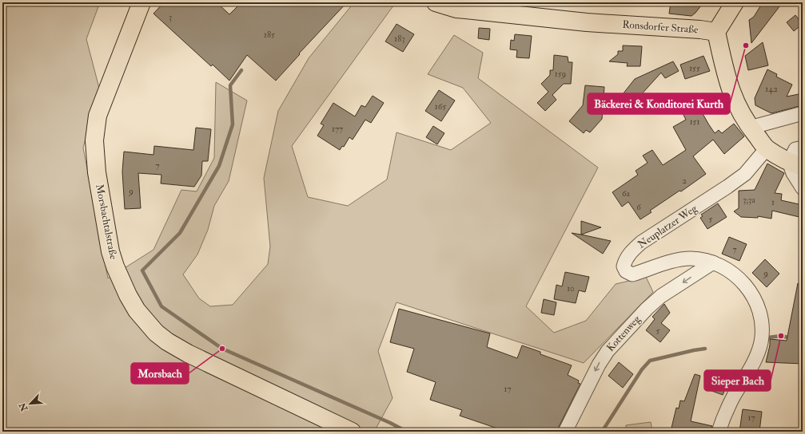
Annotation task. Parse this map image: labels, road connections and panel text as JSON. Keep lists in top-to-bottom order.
{
  "streets": {
    "main road": ["Ronsdorfer Straße", "Morsbachtalstraße"],
    "street": ["Neuplatzer Weg", "Kottenweg"]
  },
  "crossings": [
    ["Neuplatzer Weg", "Kottenweg"]
  ],
  "one_way": ["Kottenweg"],
  "places": ["Bäckerei & Konditorei Kurth", "Sieper Bach", "Morsbach"],
  "house_numbers": [
    "3",
    "185",
    "183",
    "155",
    "159",
    "142",
    "165",
    "151",
    "177",
    "7",
    "2",
    "9",
    "6a",
    "3;3a",
    "1",
    "6",
    "5",
    "7",
    "9",
    "10",
    "5",
    "17",
    "17"
  ],
  "north": "bottom left"
}
